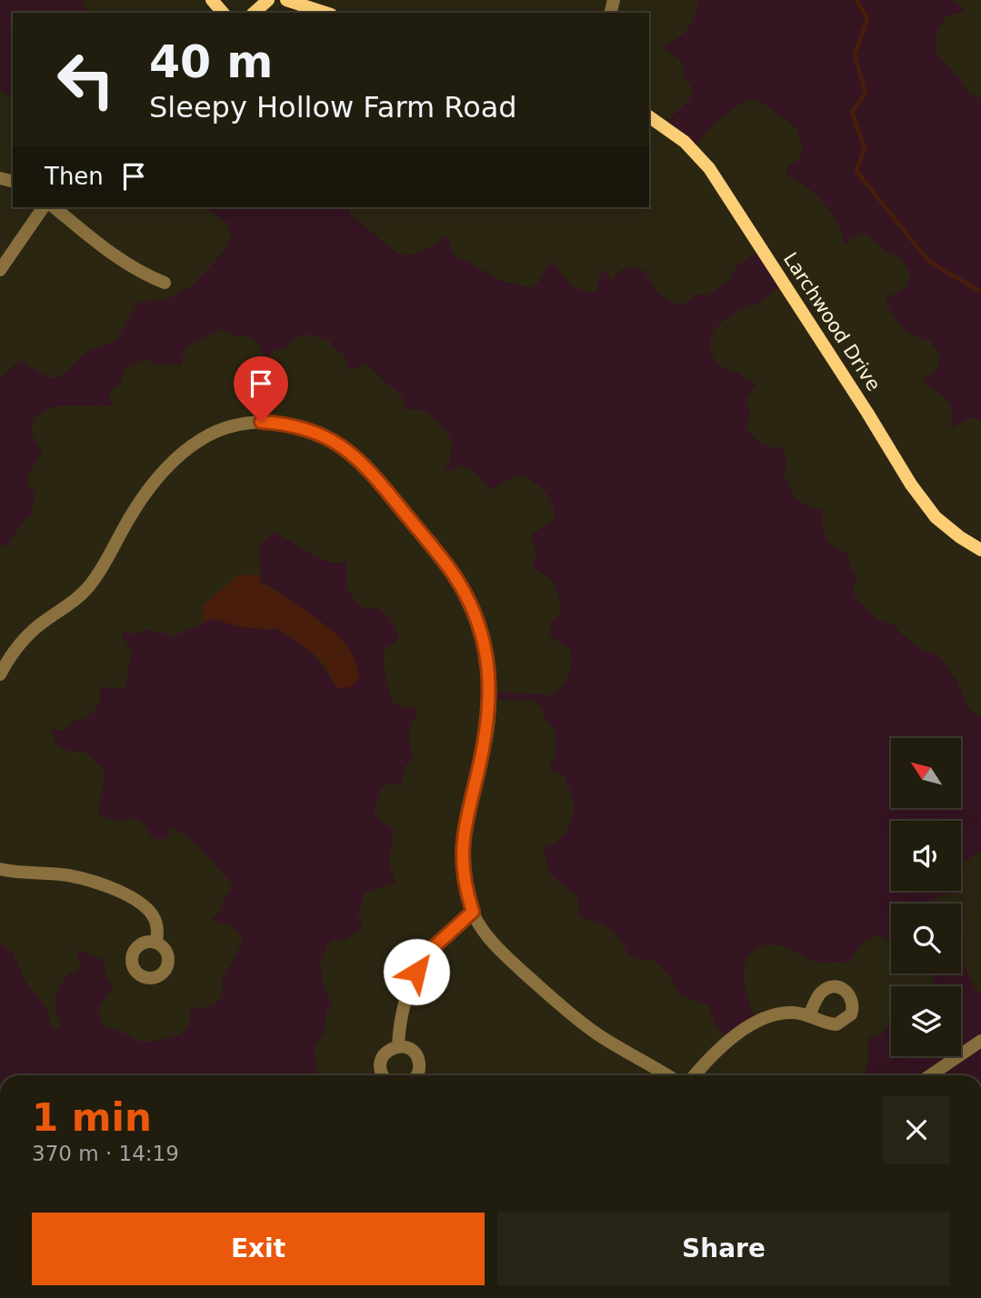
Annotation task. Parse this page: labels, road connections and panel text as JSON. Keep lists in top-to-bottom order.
{
  "streets": {
    "street": ["Larchwood Drive"]
  },
  "north": "top left",
  "page": {
    "turn": ["40 m", "Sleepy Hollow Farm Road"],
    "then": "Then",
    "heading": ["1 min", "370 m · 14:19"],
    "buttons": ["Exit", "Share"]
  }
}
